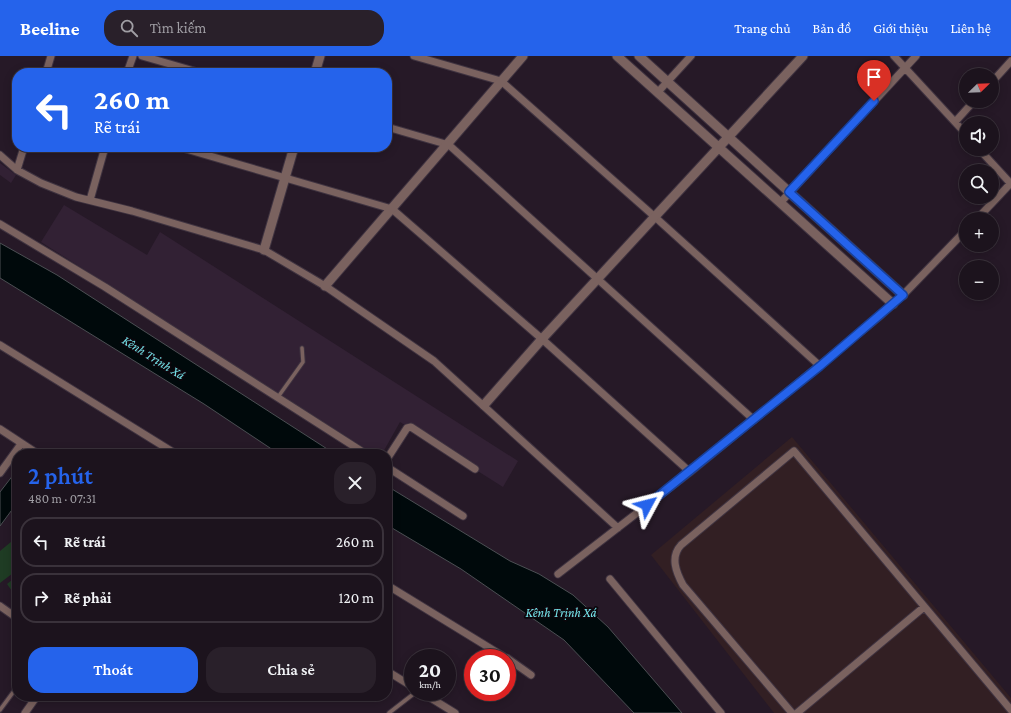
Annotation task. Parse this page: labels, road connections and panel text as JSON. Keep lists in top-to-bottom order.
{
  "water": ["Kênh Trịnh Xá"],
  "north": "top right",
  "page": {
    "header": "Beeline",
    "search": "Tìm kiếm",
    "nav": [
      "Trang chủ",
      "Bản đồ",
      "Giới thiệu",
      "Liên hệ"
    ],
    "map_buttons": ["+", "−"],
    "turn": ["260 m", "Rẽ trái"],
    "heading": ["2 phút", "480 m · 07:31"],
    "list": [
      {
        "name": "Rẽ trái",
        "value": "260 m"
      },
      {
        "name": "Rẽ phải",
        "value": "120 m"
      }
    ],
    "buttons": ["Thoát", "Chia sẻ"],
    "speed": "20 km/h",
    "limit": "30"
  }
}
